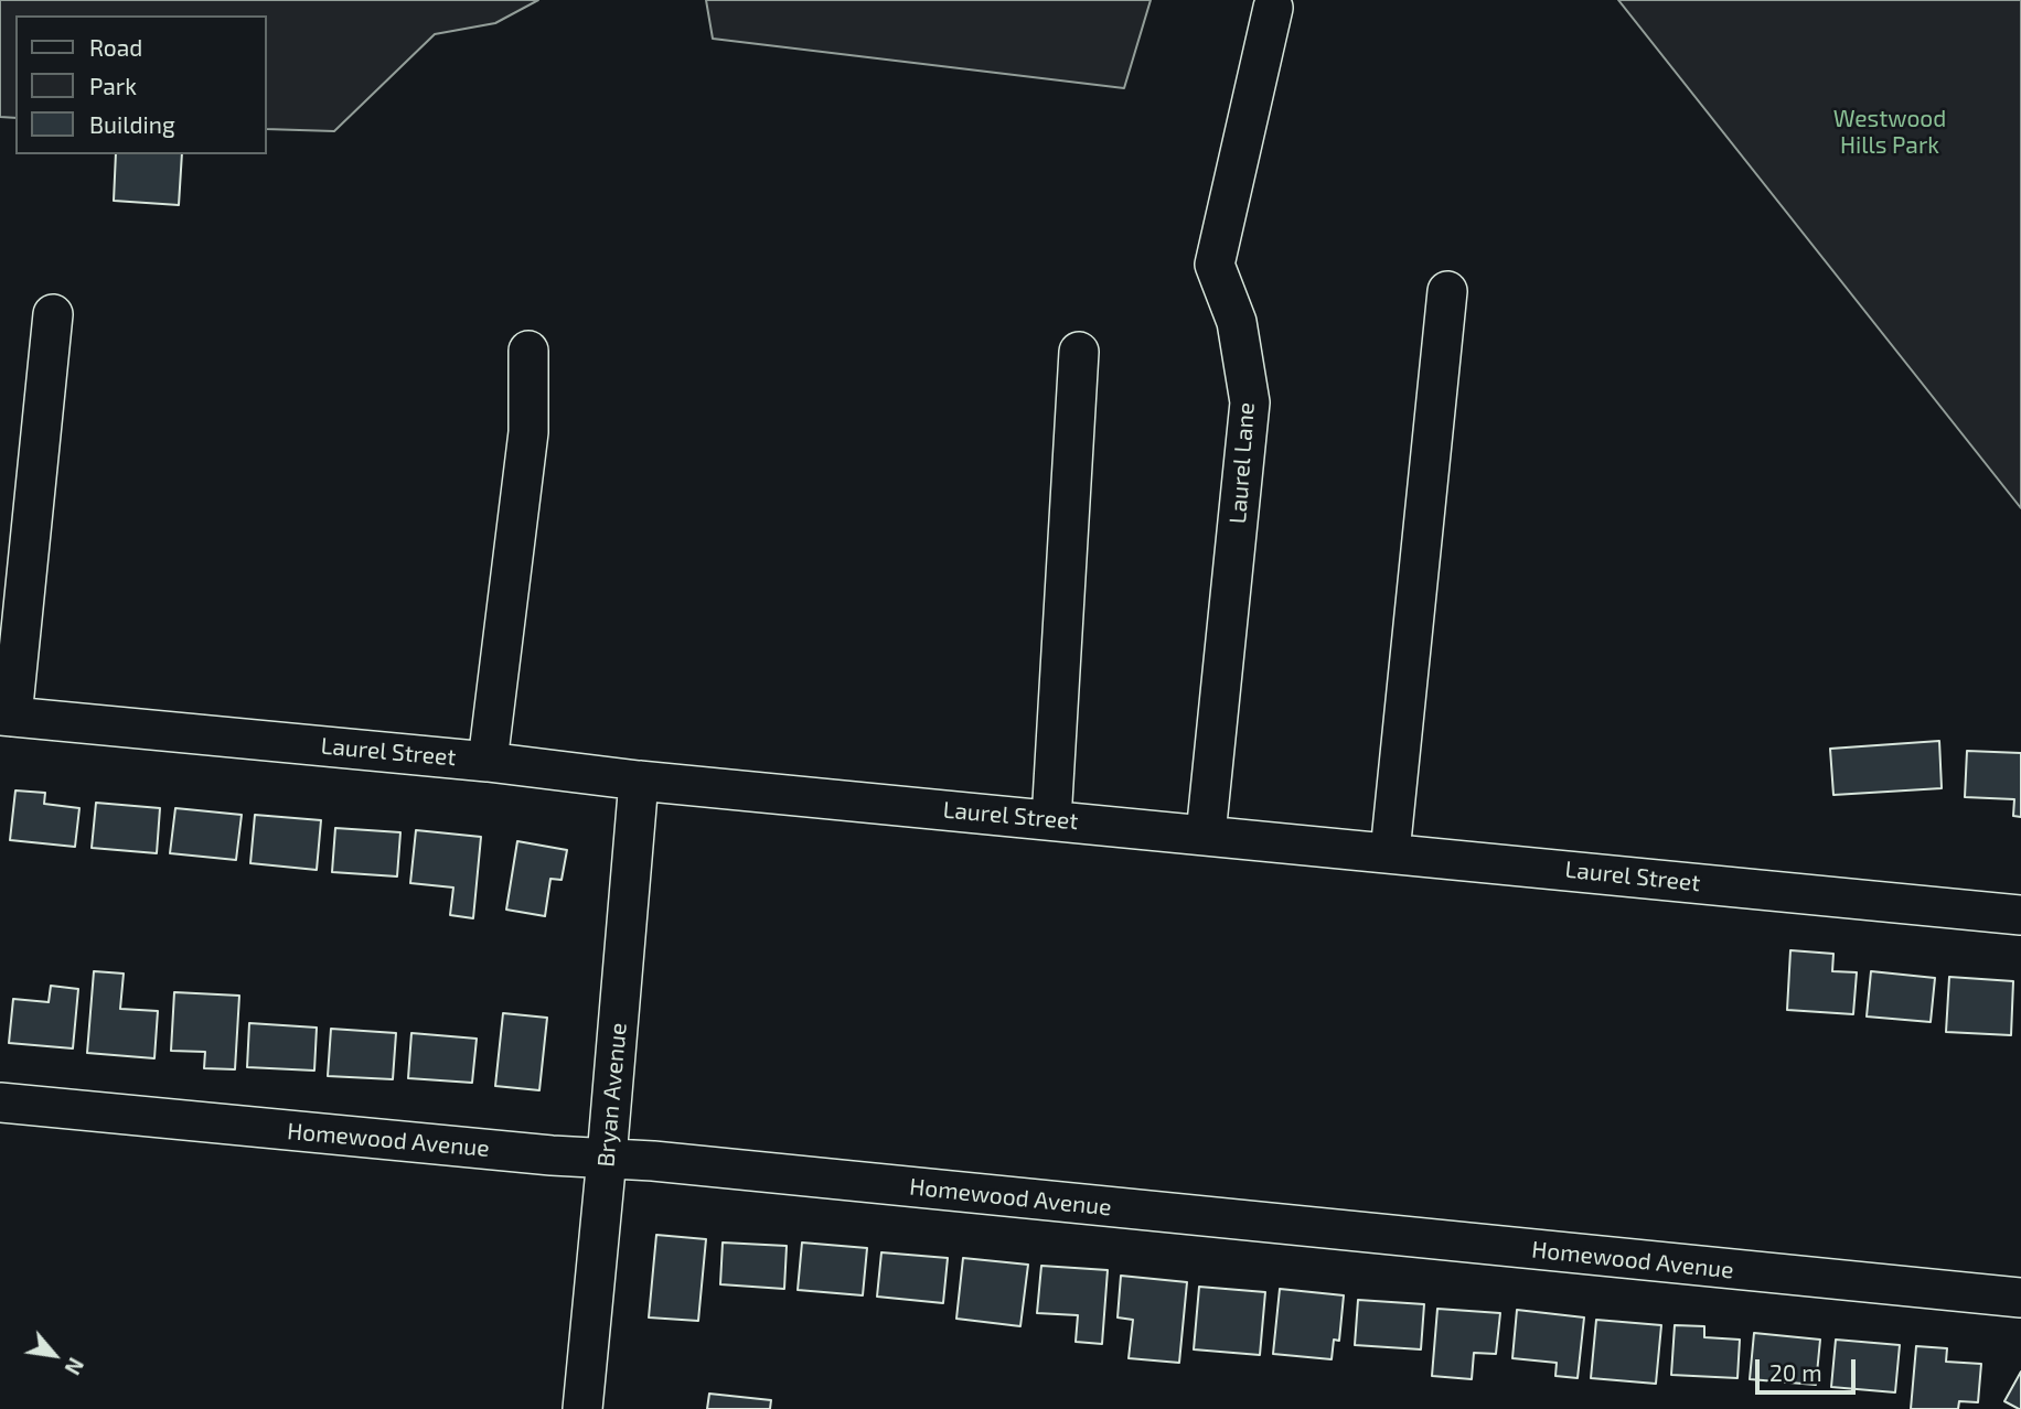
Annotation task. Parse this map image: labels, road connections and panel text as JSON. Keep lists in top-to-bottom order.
{
  "streets": {
    "street": [
      "Laurel Lane",
      "Laurel Street",
      "Bryan Avenue",
      "Homewood Avenue"
    ]
  },
  "crossings": [
    ["Laurel Lane", "Laurel Street"],
    ["Laurel Street", "Bryan Avenue"],
    ["Bryan Avenue", "Homewood Avenue"]
  ],
  "parks": ["Westwood Hills Park"],
  "legend": ["Road", "Park", "Building"],
  "scale_bar": "20 m",
  "north": "bottom right"
}
